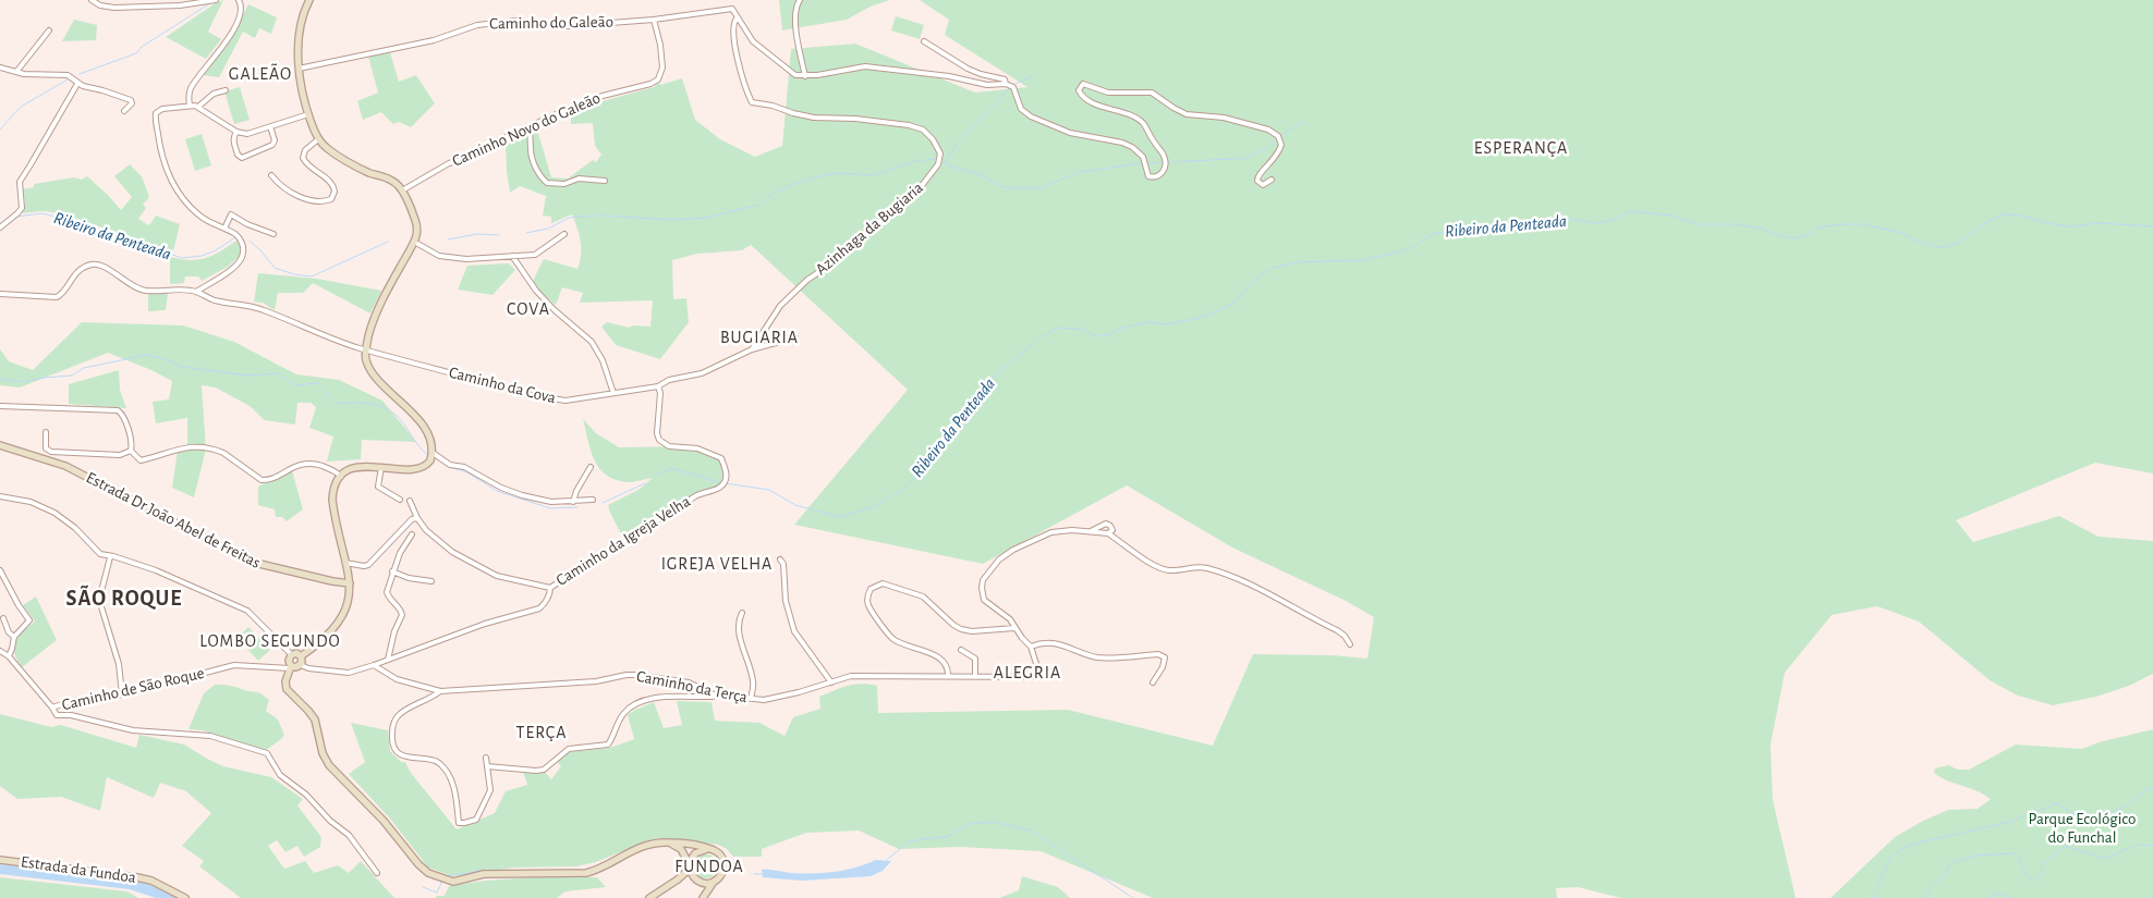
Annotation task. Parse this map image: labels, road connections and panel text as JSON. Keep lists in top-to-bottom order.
{
  "streets": {
    "main road": ["Estrada Dr João Abel de Freitas", "Estrada da Fundoa"],
    "street": [
      "Caminho do Galeão",
      "Caminho Novo do Galeão",
      "Azinhaga da Bugiaria",
      "Caminho da Cova",
      "Caminho da Igreja Velha",
      "Caminho da Terça",
      "Caminho de São Roque"
    ]
  },
  "crossings": [
    ["Caminho do Galeão", "Caminho Novo do Galeão"],
    ["Caminho do Galeão", "Azinhaga da Bugiaria"],
    ["Azinhaga da Bugiaria", "Caminho da Cova"],
    ["Caminho da Cova", "Caminho da Igreja Velha"],
    ["Caminho da Igreja Velha", "Caminho da Terça"],
    ["Caminho da Igreja Velha", "Caminho de São Roque"]
  ],
  "districts": [
    "GALEÃO",
    "ESPERANÇA",
    "COVA",
    "BUGIARIA",
    "IGREJA VELHA",
    "SÃO ROQUE",
    "LOMBO SEGUNDO",
    "ALEGRIA",
    "TERÇA",
    "FUNDOA"
  ],
  "water": ["Ribeiro da Penteada"],
  "parks": ["Parque Ecológico do Funchal"]
}
